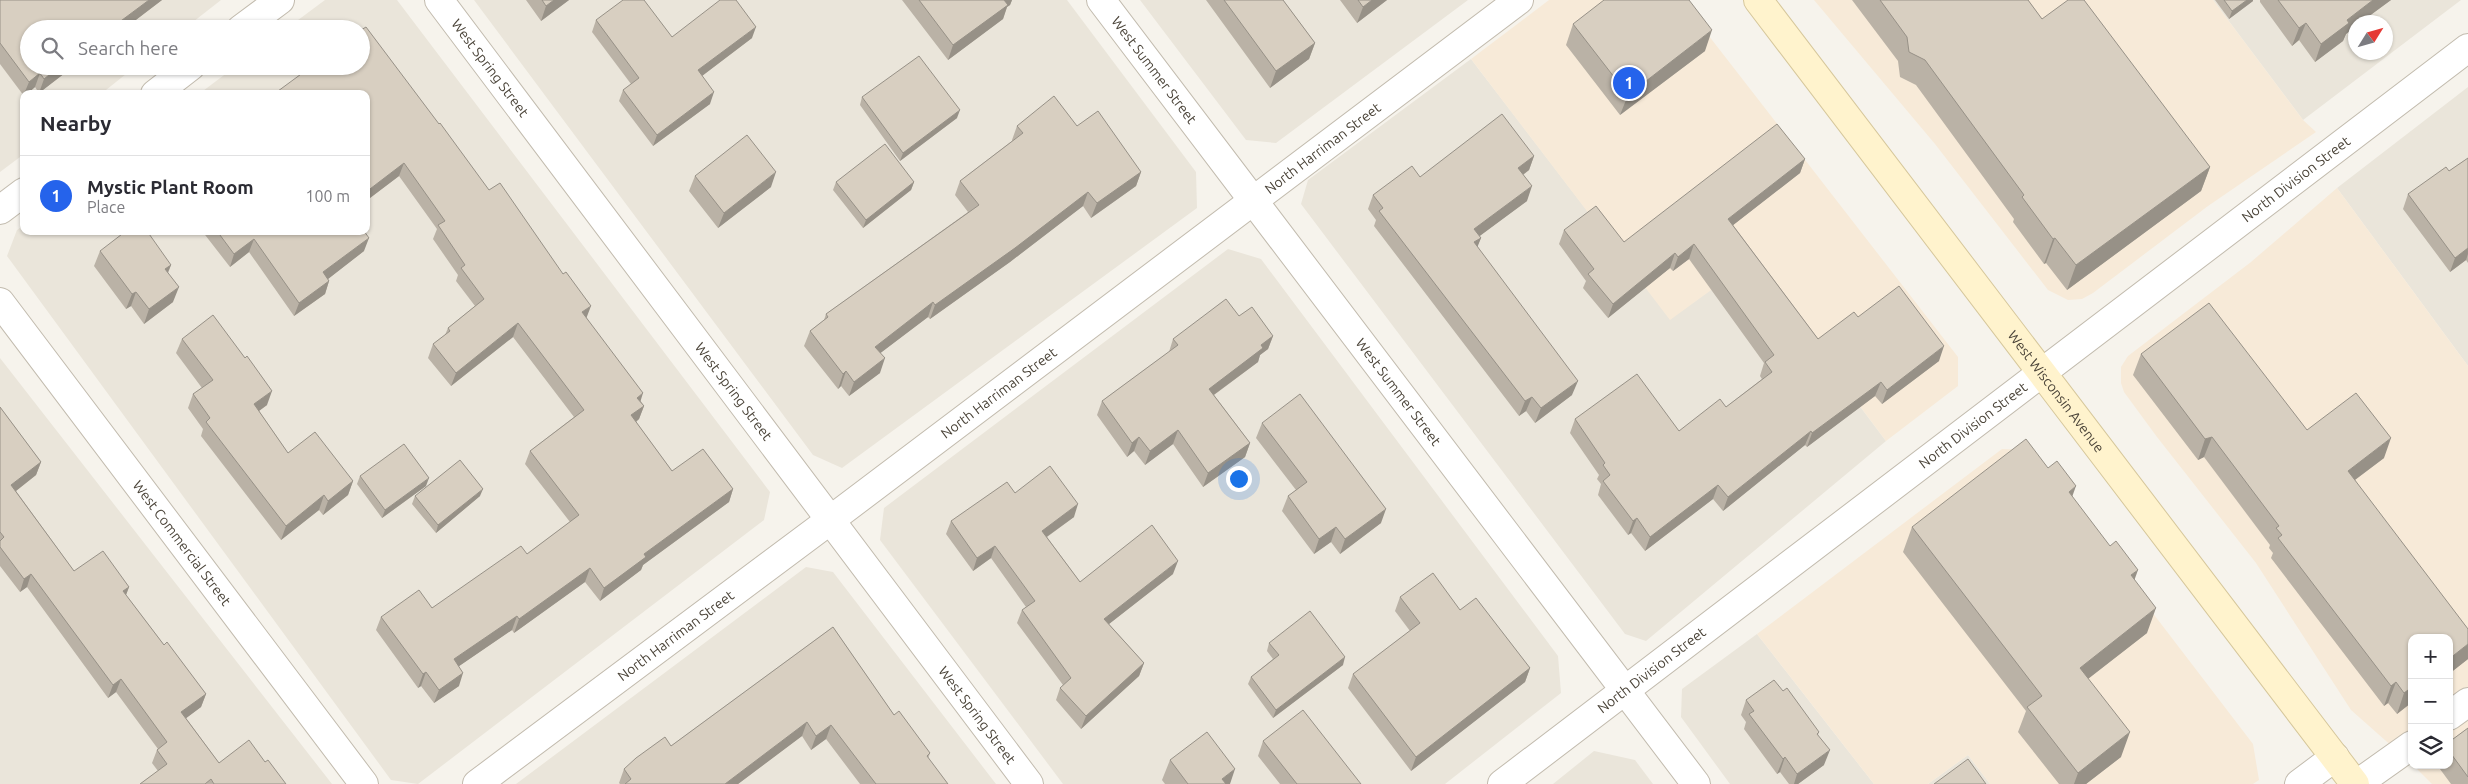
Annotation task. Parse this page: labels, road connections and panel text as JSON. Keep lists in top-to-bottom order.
{
  "streets": {
    "main road": ["West Wisconsin Avenue"],
    "street": [
      "West Spring Street",
      "West Summer Street",
      "North Harriman Street",
      "North Division Street",
      "West Commercial Street"
    ]
  },
  "crossings": [
    ["West Spring Street", "North Harriman Street"],
    ["West Summer Street", "North Harriman Street"],
    ["West Summer Street", "North Division Street"],
    ["North Division Street", "West Wisconsin Avenue"]
  ],
  "north": "top right",
  "page": {
    "search": "Search here",
    "pins": "1",
    "heading": "Nearby",
    "list": [
      {
        "mark": "1",
        "name": "Mystic Plant Room",
        "note": "Place",
        "value": "100 m"
      }
    ],
    "map_buttons": ["+", "−"]
  }
}
